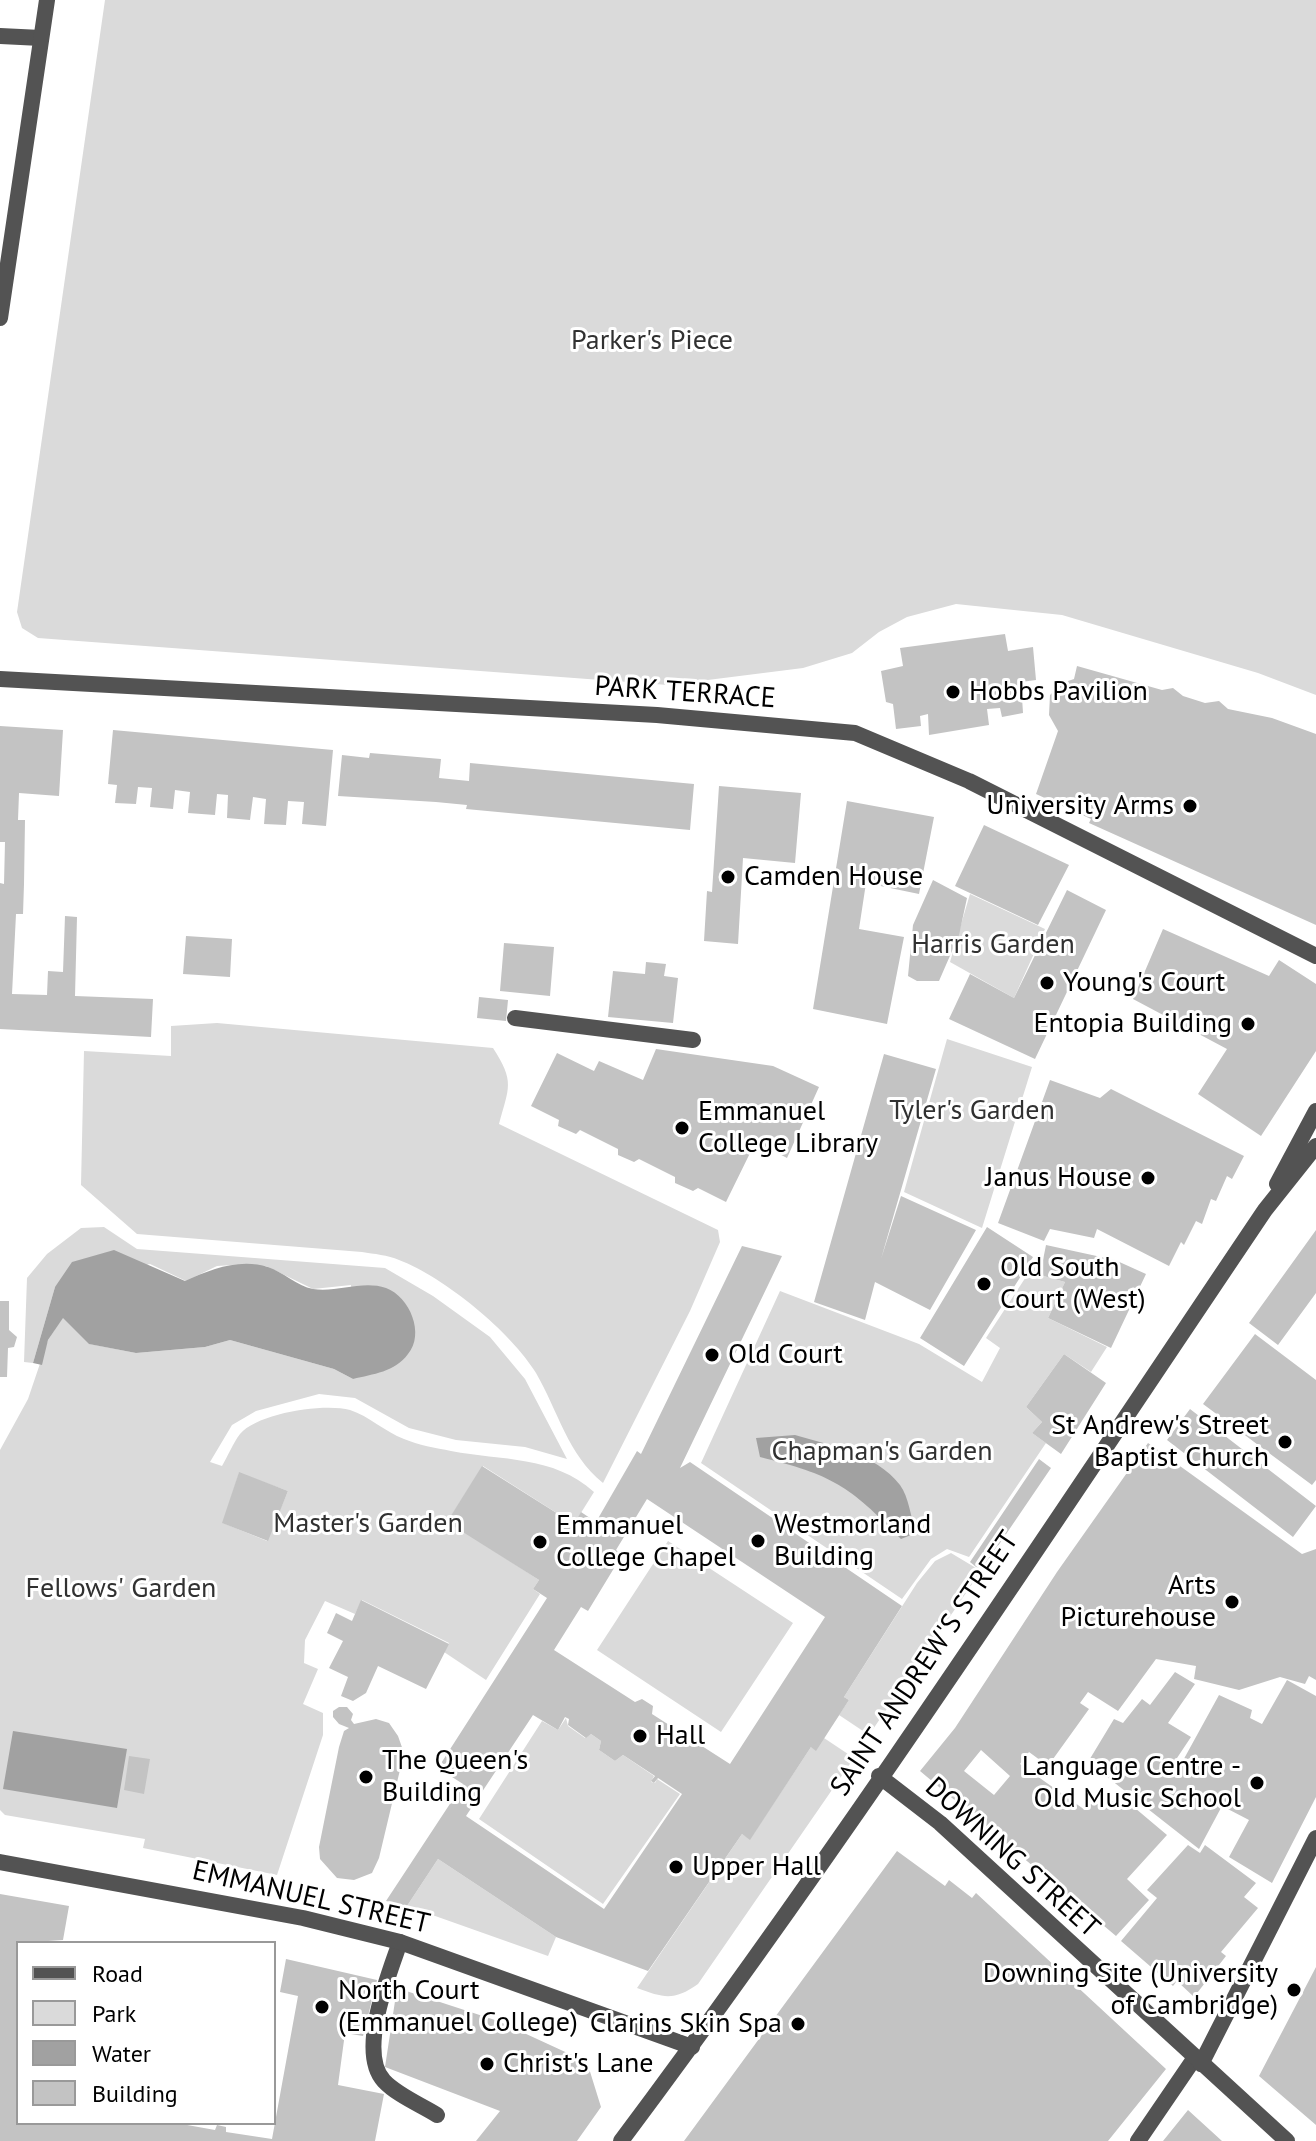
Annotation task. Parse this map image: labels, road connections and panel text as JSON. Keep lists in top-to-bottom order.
{
  "streets": {
    "street": [
      "PARK TERRACE",
      "SAINT ANDREW'S STREET",
      "DOWNING STREET",
      "EMMANUEL STREET"
    ]
  },
  "crossings": [
    ["SAINT ANDREW'S STREET", "DOWNING STREET"],
    ["SAINT ANDREW'S STREET", "EMMANUEL STREET"]
  ],
  "parks": [
    "Parker's Piece",
    "Harris Garden",
    "Tyler's Garden",
    "Chapman's Garden",
    "Master's Garden",
    "Fellows' Garden"
  ],
  "places": [
    "Hobbs Pavilion",
    "University Arms",
    "Camden House",
    "Young's Court",
    "Entopia Building",
    "Emmanuel College Library",
    "Janus House",
    "Old South Court (West)",
    "Old Court",
    "St Andrew's Street Baptist Church",
    "Westmorland Building",
    "Emmanuel College Chapel",
    "Arts Picturehouse",
    "Hall",
    "The Queen's Building",
    "Language Centre - Old Music School",
    "Upper Hall",
    "Downing Site (University of Cambridge)",
    "North Court (Emmanuel College)",
    "Clarins Skin Spa",
    "Christ's Lane"
  ],
  "legend": [
    "Road",
    "Park",
    "Water",
    "Building"
  ]
}
